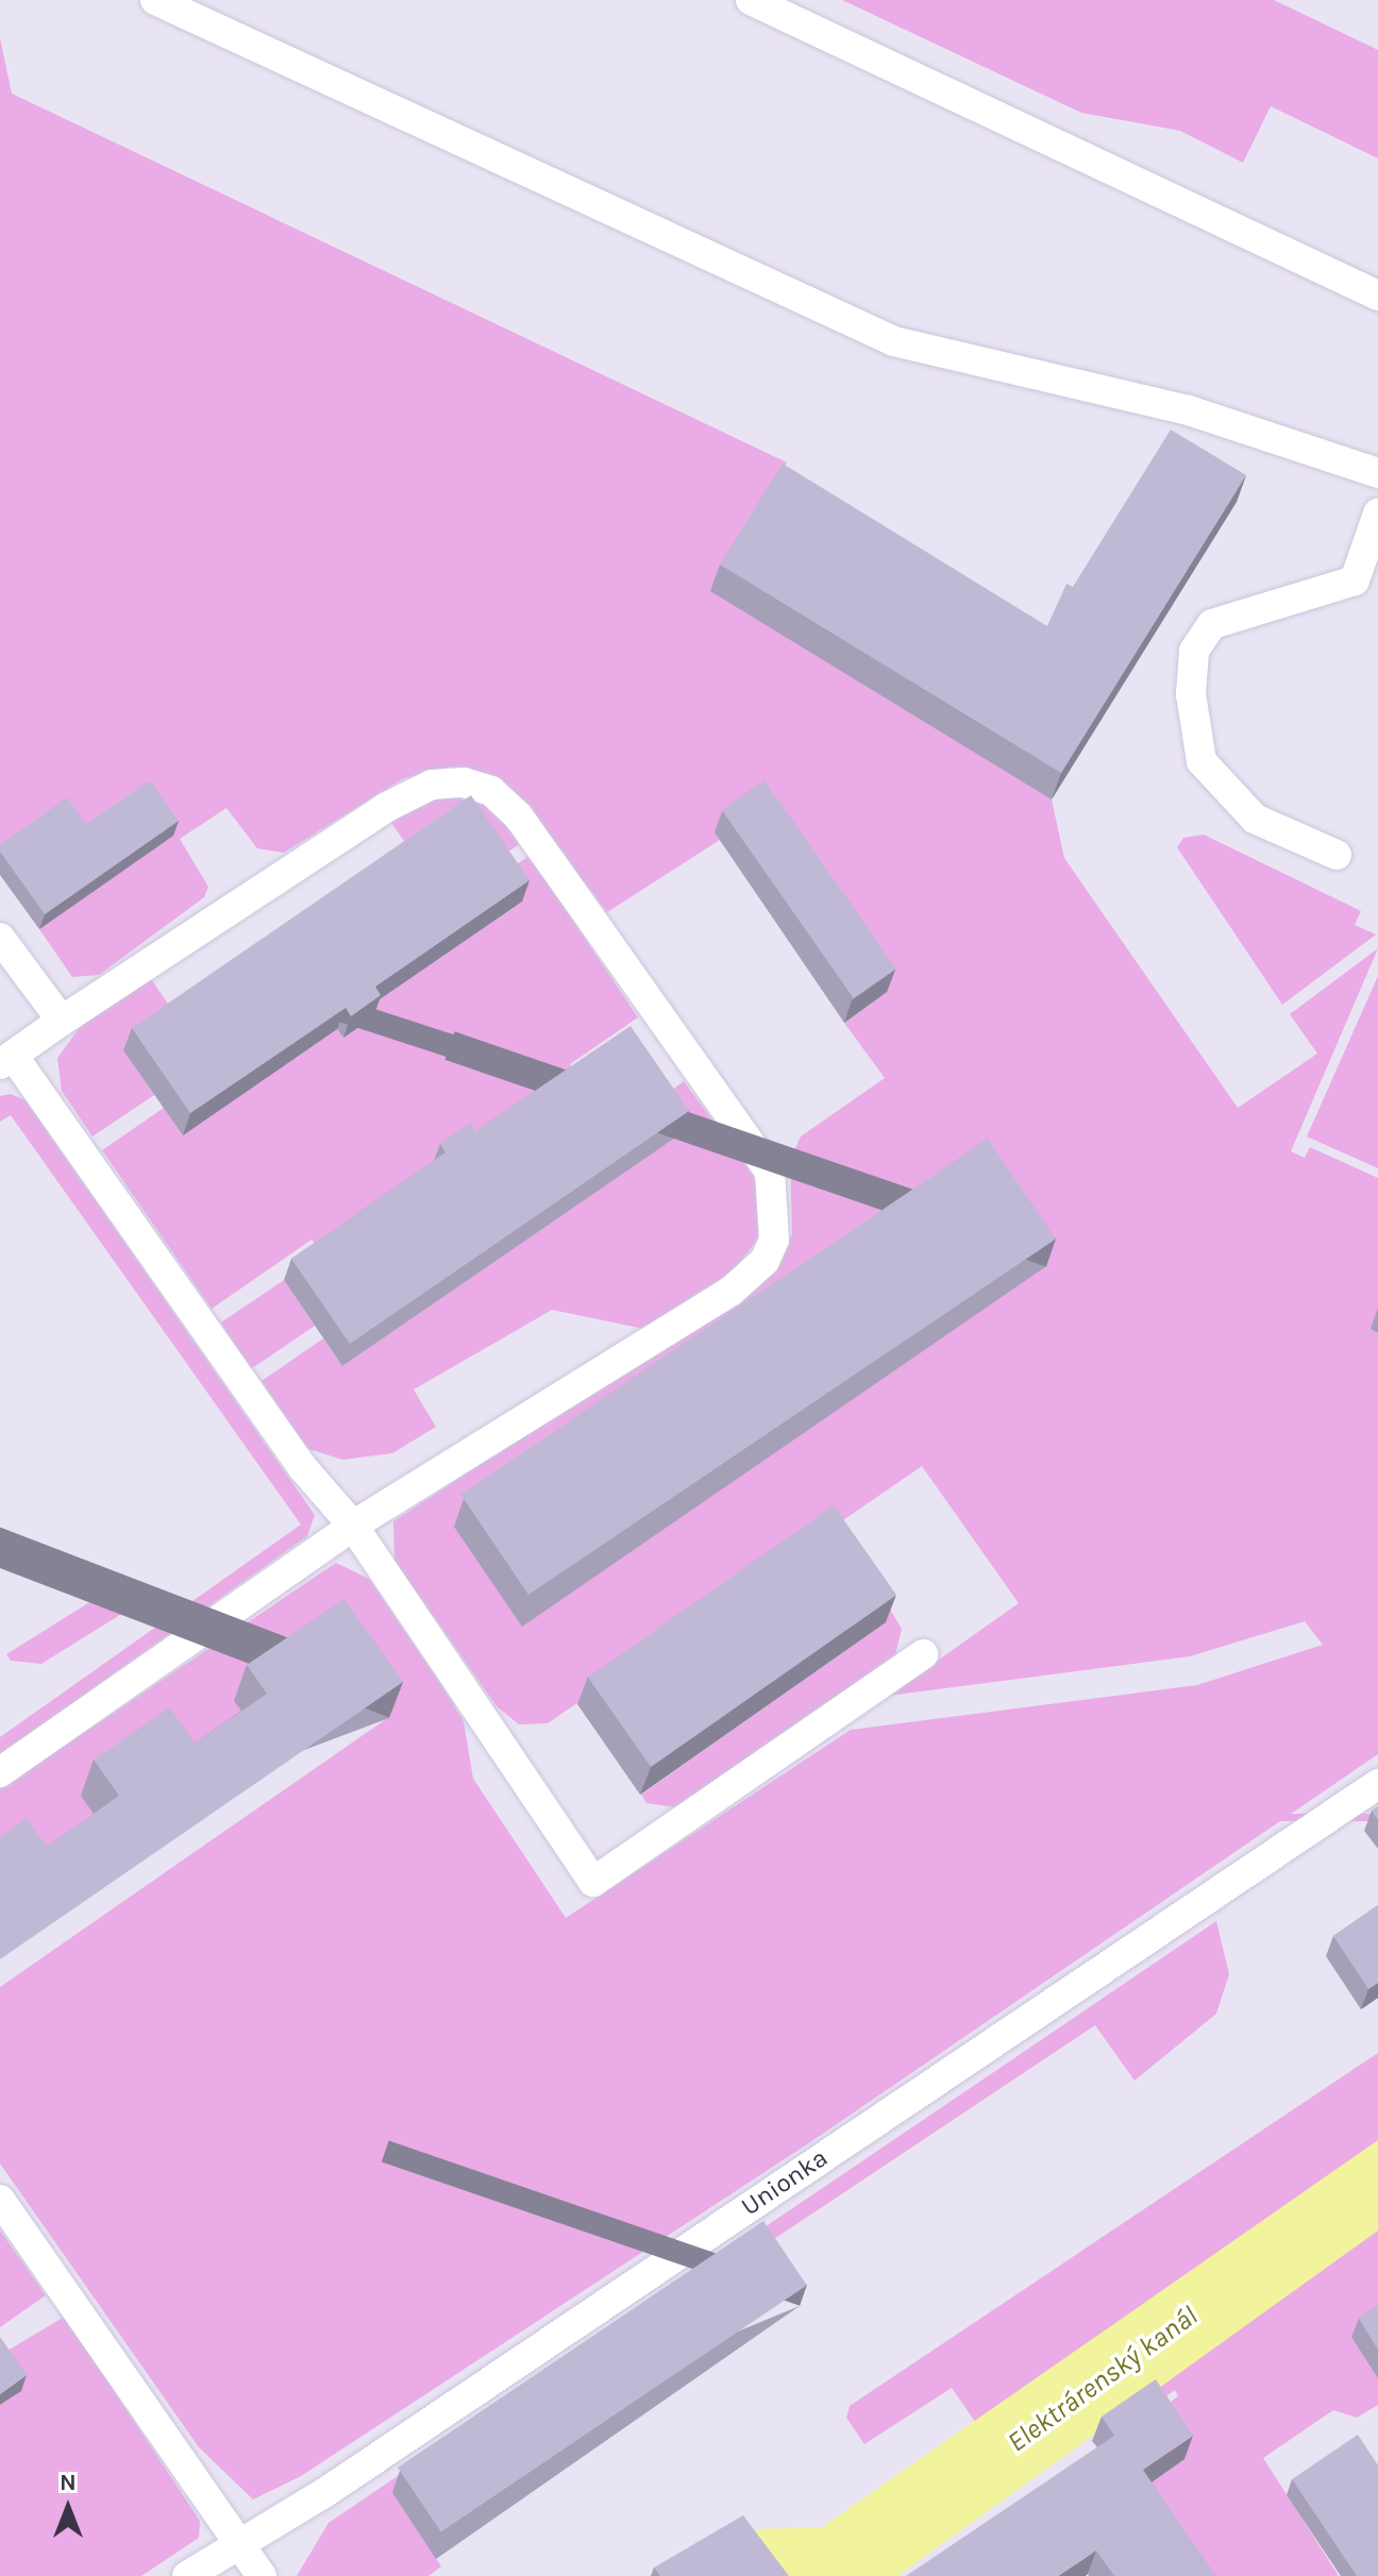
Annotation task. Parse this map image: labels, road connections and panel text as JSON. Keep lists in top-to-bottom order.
{
  "streets": {
    "lane": ["Unionka"]
  },
  "water": ["Elektrárenský kanál"],
  "north": "top"
}
